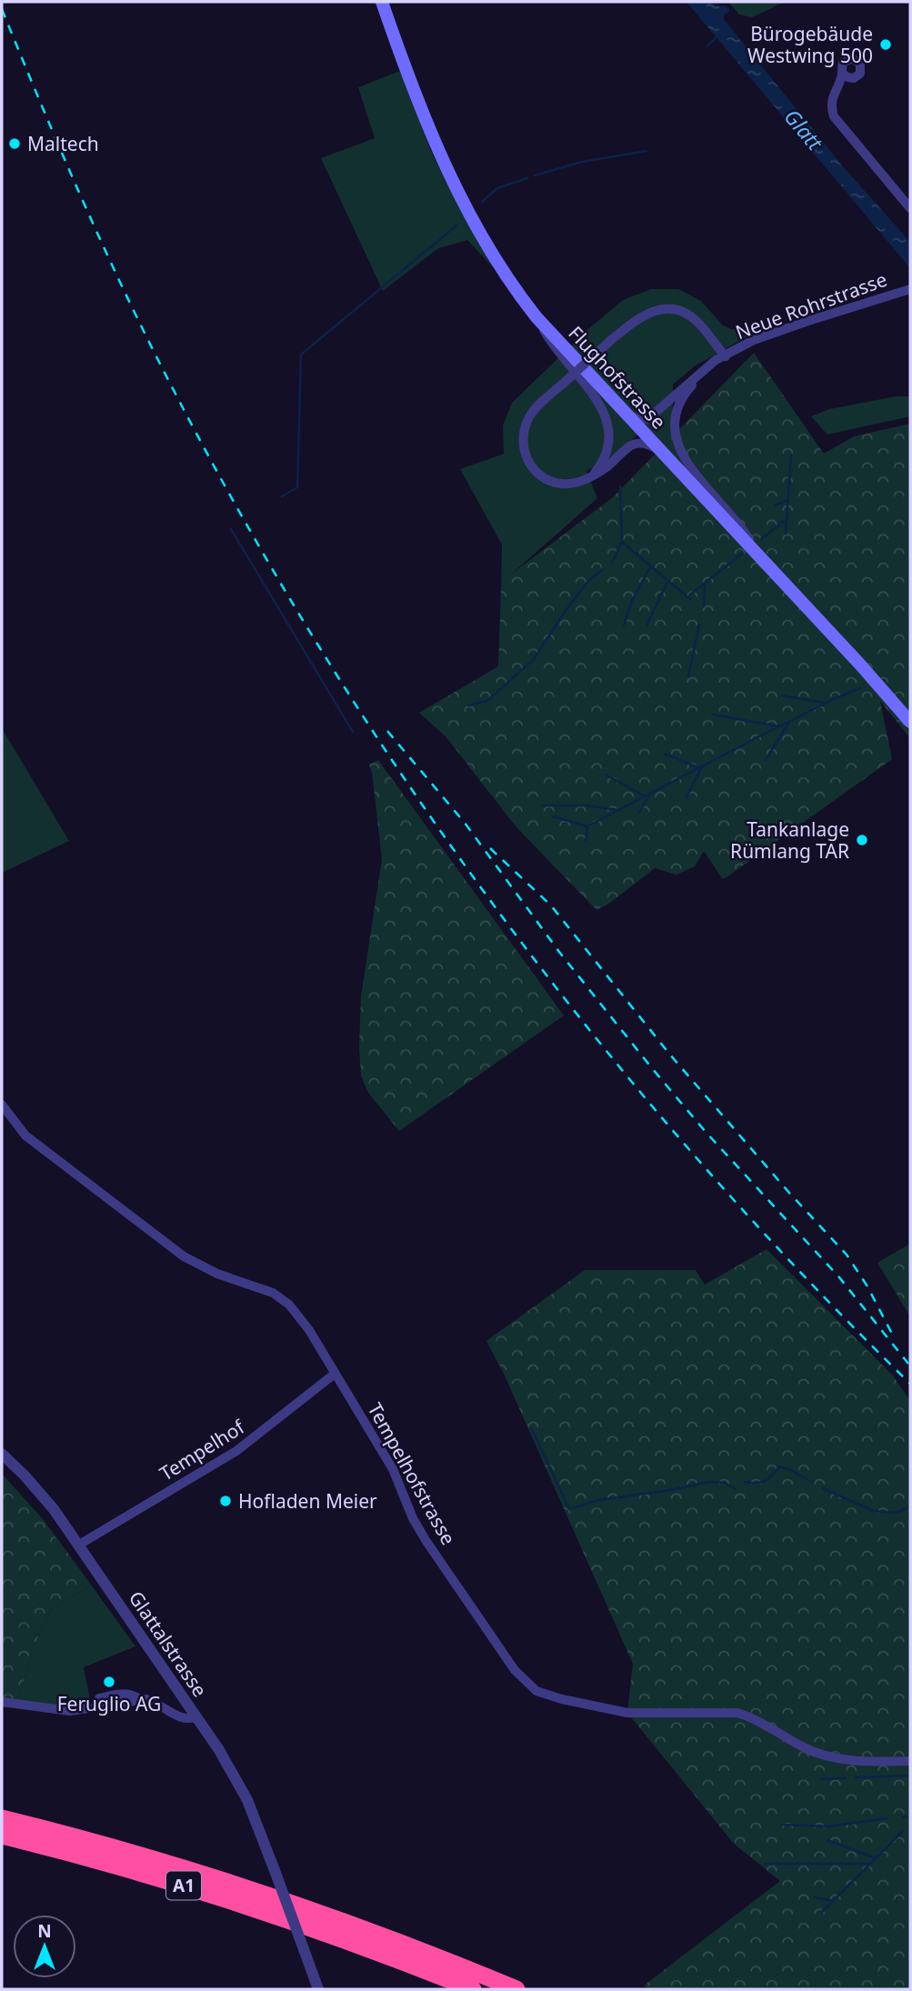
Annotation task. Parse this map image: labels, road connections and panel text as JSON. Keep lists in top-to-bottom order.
{
  "streets": {
    "highway": ["A1"],
    "main road": ["Flughofstrasse"],
    "street": [
      "Neue Rohrstrasse",
      "Tempelhof",
      "Tempelhofstrasse",
      "Glattalstrasse"
    ]
  },
  "crossings": [
    ["Neue Rohrstrasse", "Flughofstrasse"],
    ["Tempelhof", "Tempelhofstrasse"],
    ["Tempelhof", "Glattalstrasse"]
  ],
  "water": ["Glatt"],
  "places": [
    "Bürogebäude Westwing 500",
    "Maltech",
    "Tankanlage Rümlang TAR",
    "Hofladen Meier",
    "Feruglio AG"
  ],
  "north": "top"
}
